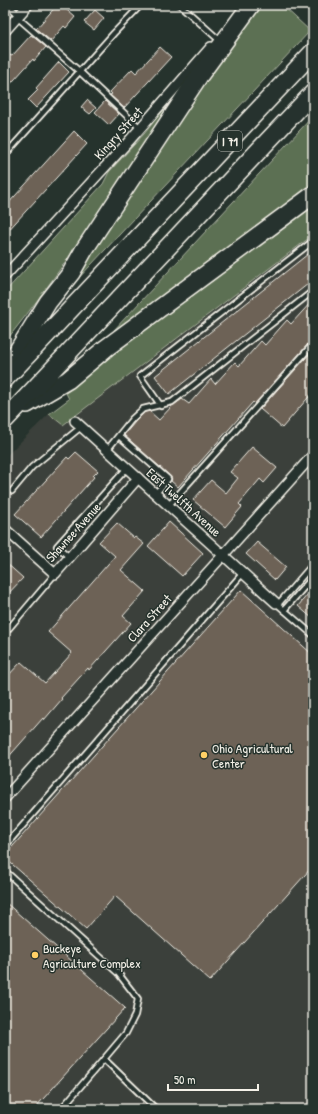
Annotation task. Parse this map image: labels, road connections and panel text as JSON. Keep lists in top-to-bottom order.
{
  "streets": {
    "highway": ["I 71"],
    "street": [
      "Kingry Street",
      "East Twelfth Avenue",
      "Shawnee Avenue",
      "Clara Street"
    ]
  },
  "crossings": [
    ["East Twelfth Avenue", "Shawnee Avenue"],
    ["East Twelfth Avenue", "Clara Street"]
  ],
  "places": ["Ohio Agricultural Center", "Buckeye Agriculture Complex"],
  "scale_bar": "50 m"
}
